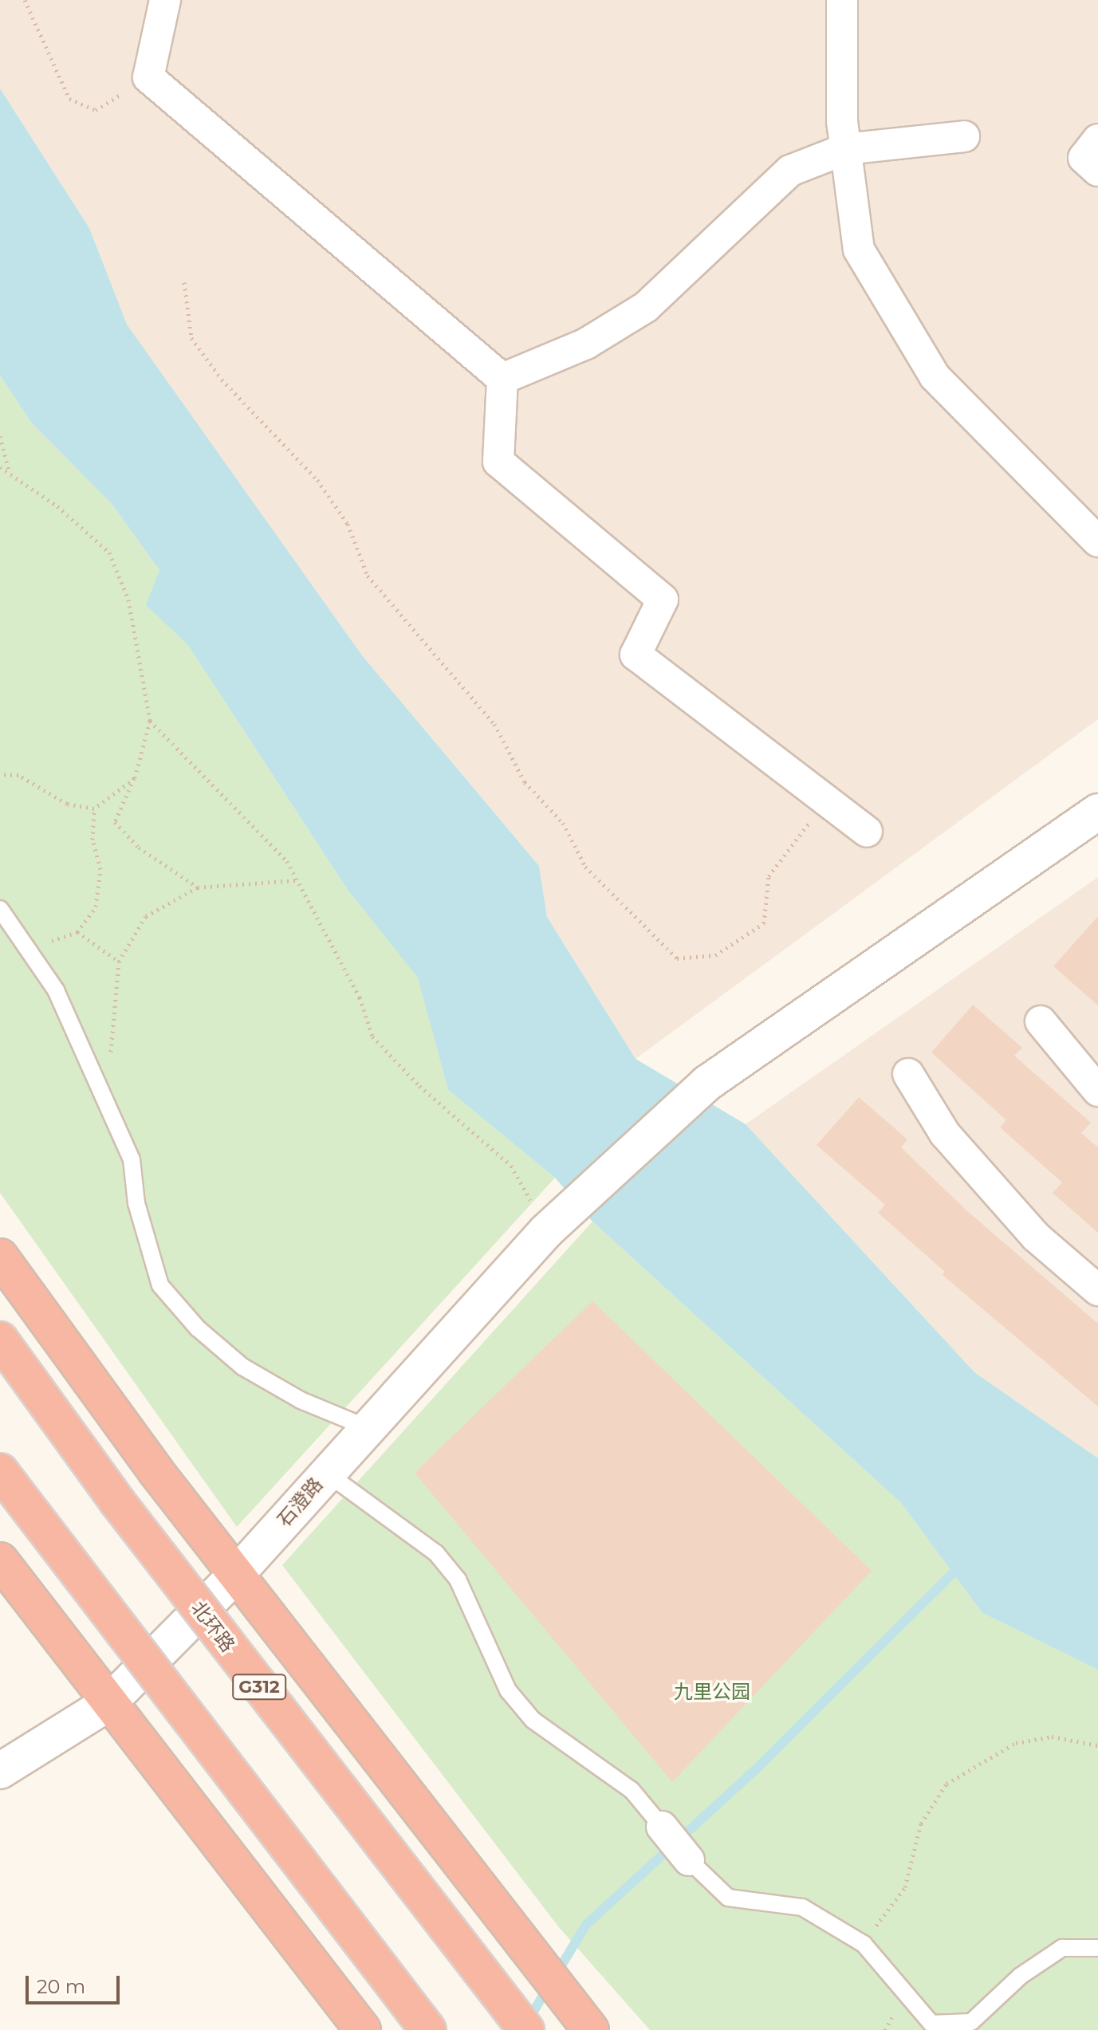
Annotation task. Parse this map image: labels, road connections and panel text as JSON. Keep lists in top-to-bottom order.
{
  "streets": {
    "highway": ["北环路", "G312"],
    "street": ["石澄路"]
  },
  "parks": ["九里公园"],
  "scale_bar": "20 m"
}
